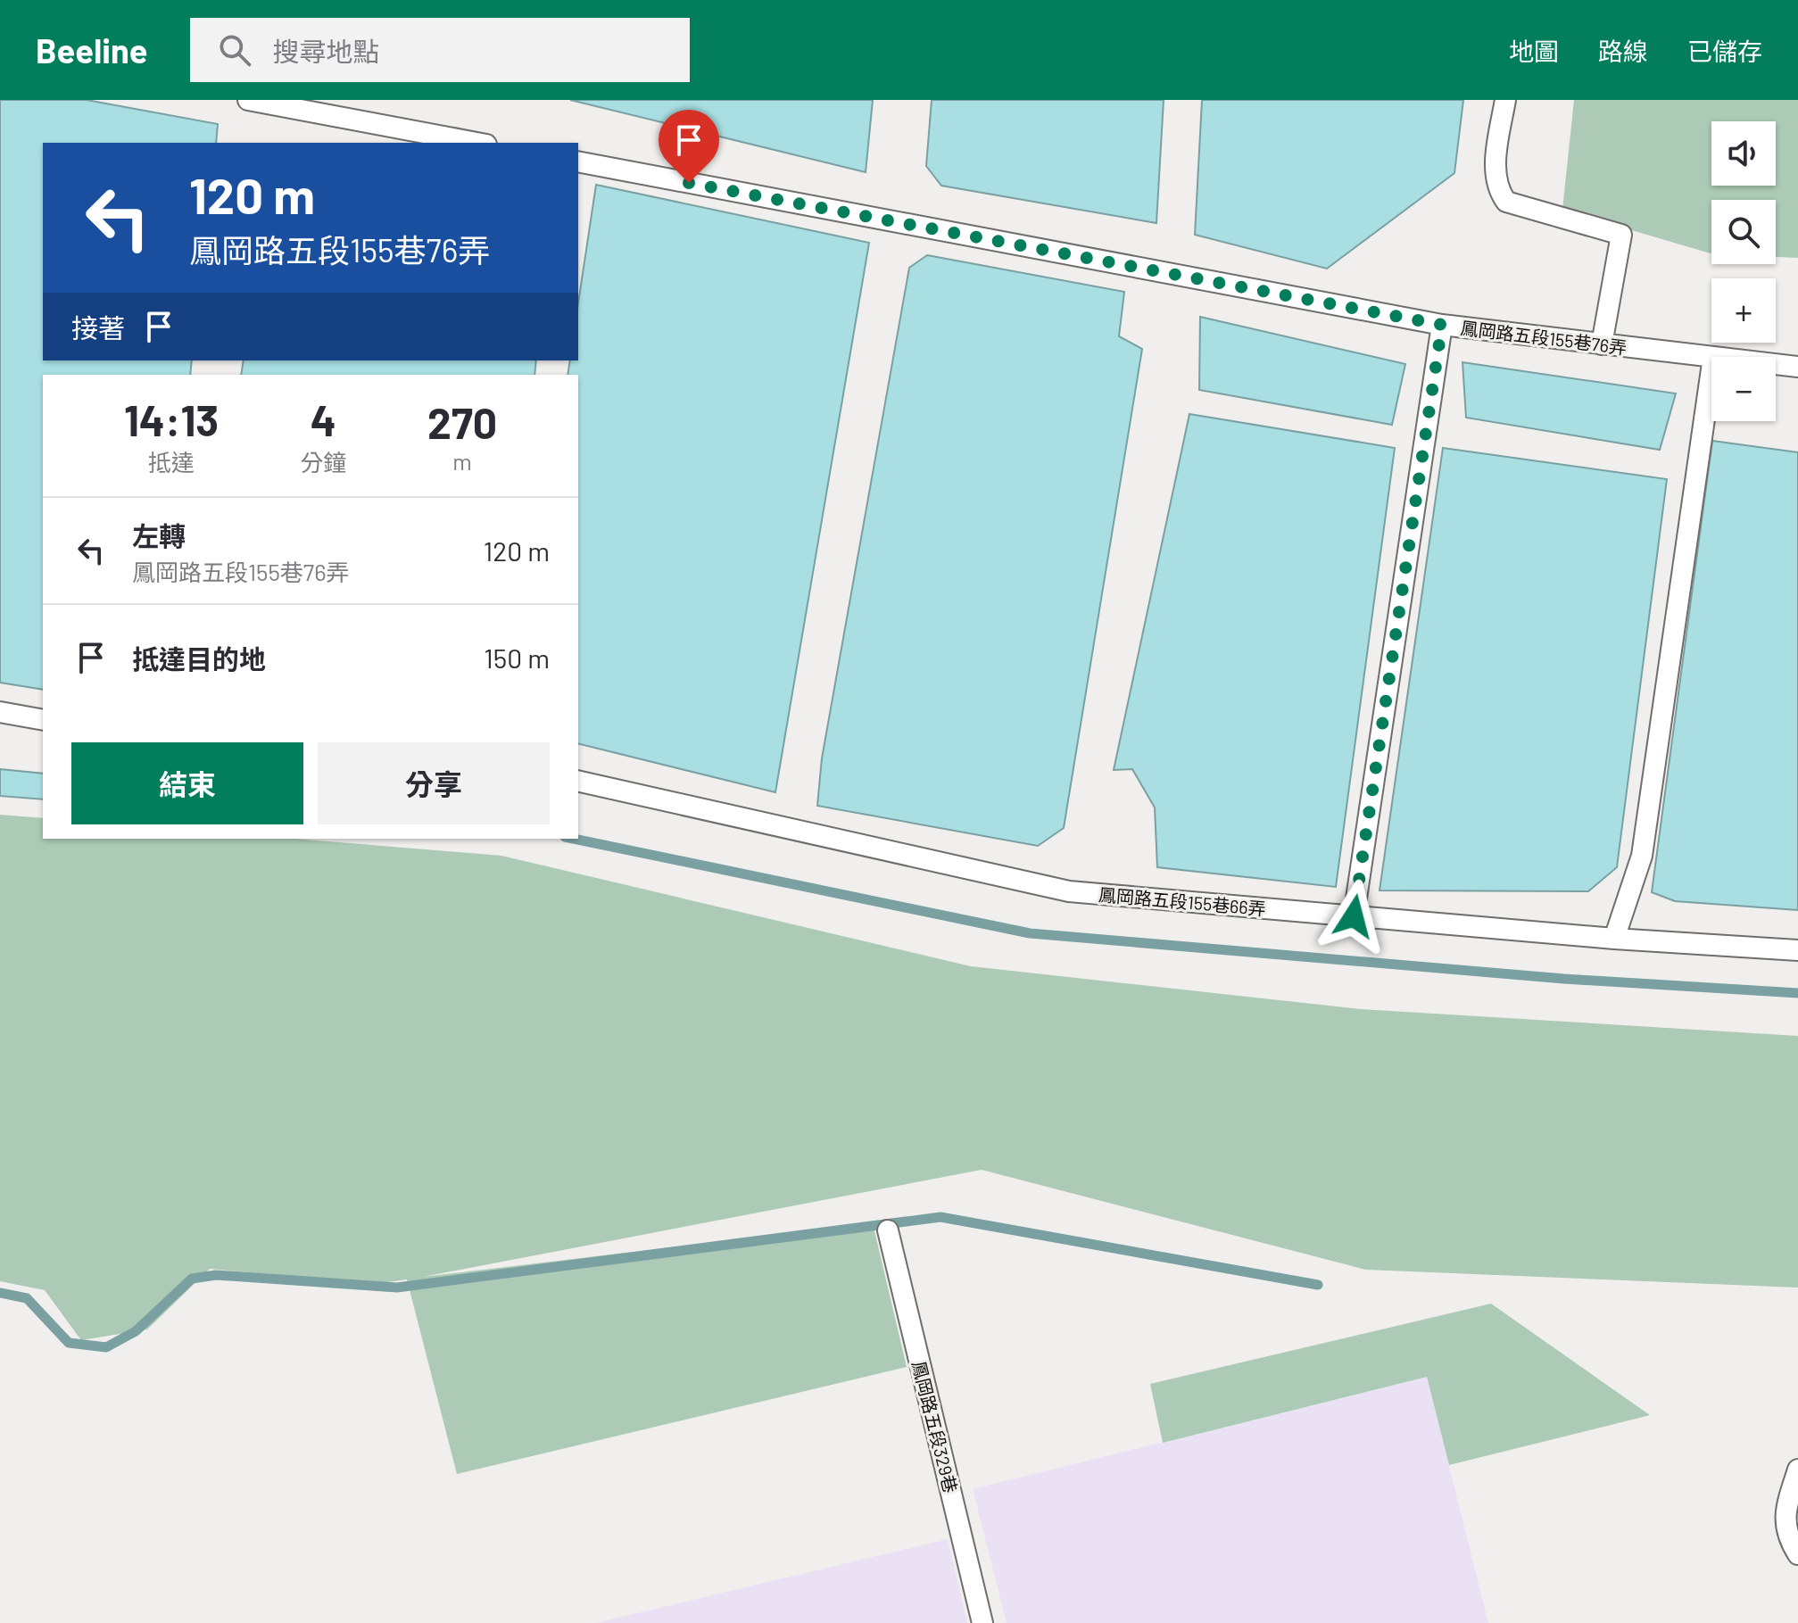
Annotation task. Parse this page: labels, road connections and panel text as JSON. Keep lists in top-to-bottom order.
{
  "streets": {
    "lane": ["鳳岡路五段155巷76弄", "鳳岡路五段155巷66弄", "鳳岡路五段329巷"]
  },
  "page": {
    "header": "Beeline",
    "search": "搜尋地點",
    "nav": ["地圖", "路線", "已儲存"],
    "map_buttons": ["+", "−"],
    "turn": ["120 m", "鳳岡路五段155巷76弄"],
    "then": "接著",
    "eta": [
      "14:13",
      "抵達",
      "4",
      "分鐘",
      "270",
      "m"
    ],
    "list": [
      {
        "name": "左轉",
        "note": "鳳岡路五段155巷76弄",
        "value": "120 m"
      },
      {
        "name": "抵達目的地",
        "value": "150 m"
      }
    ],
    "buttons": ["結束", "分享"]
  }
}
